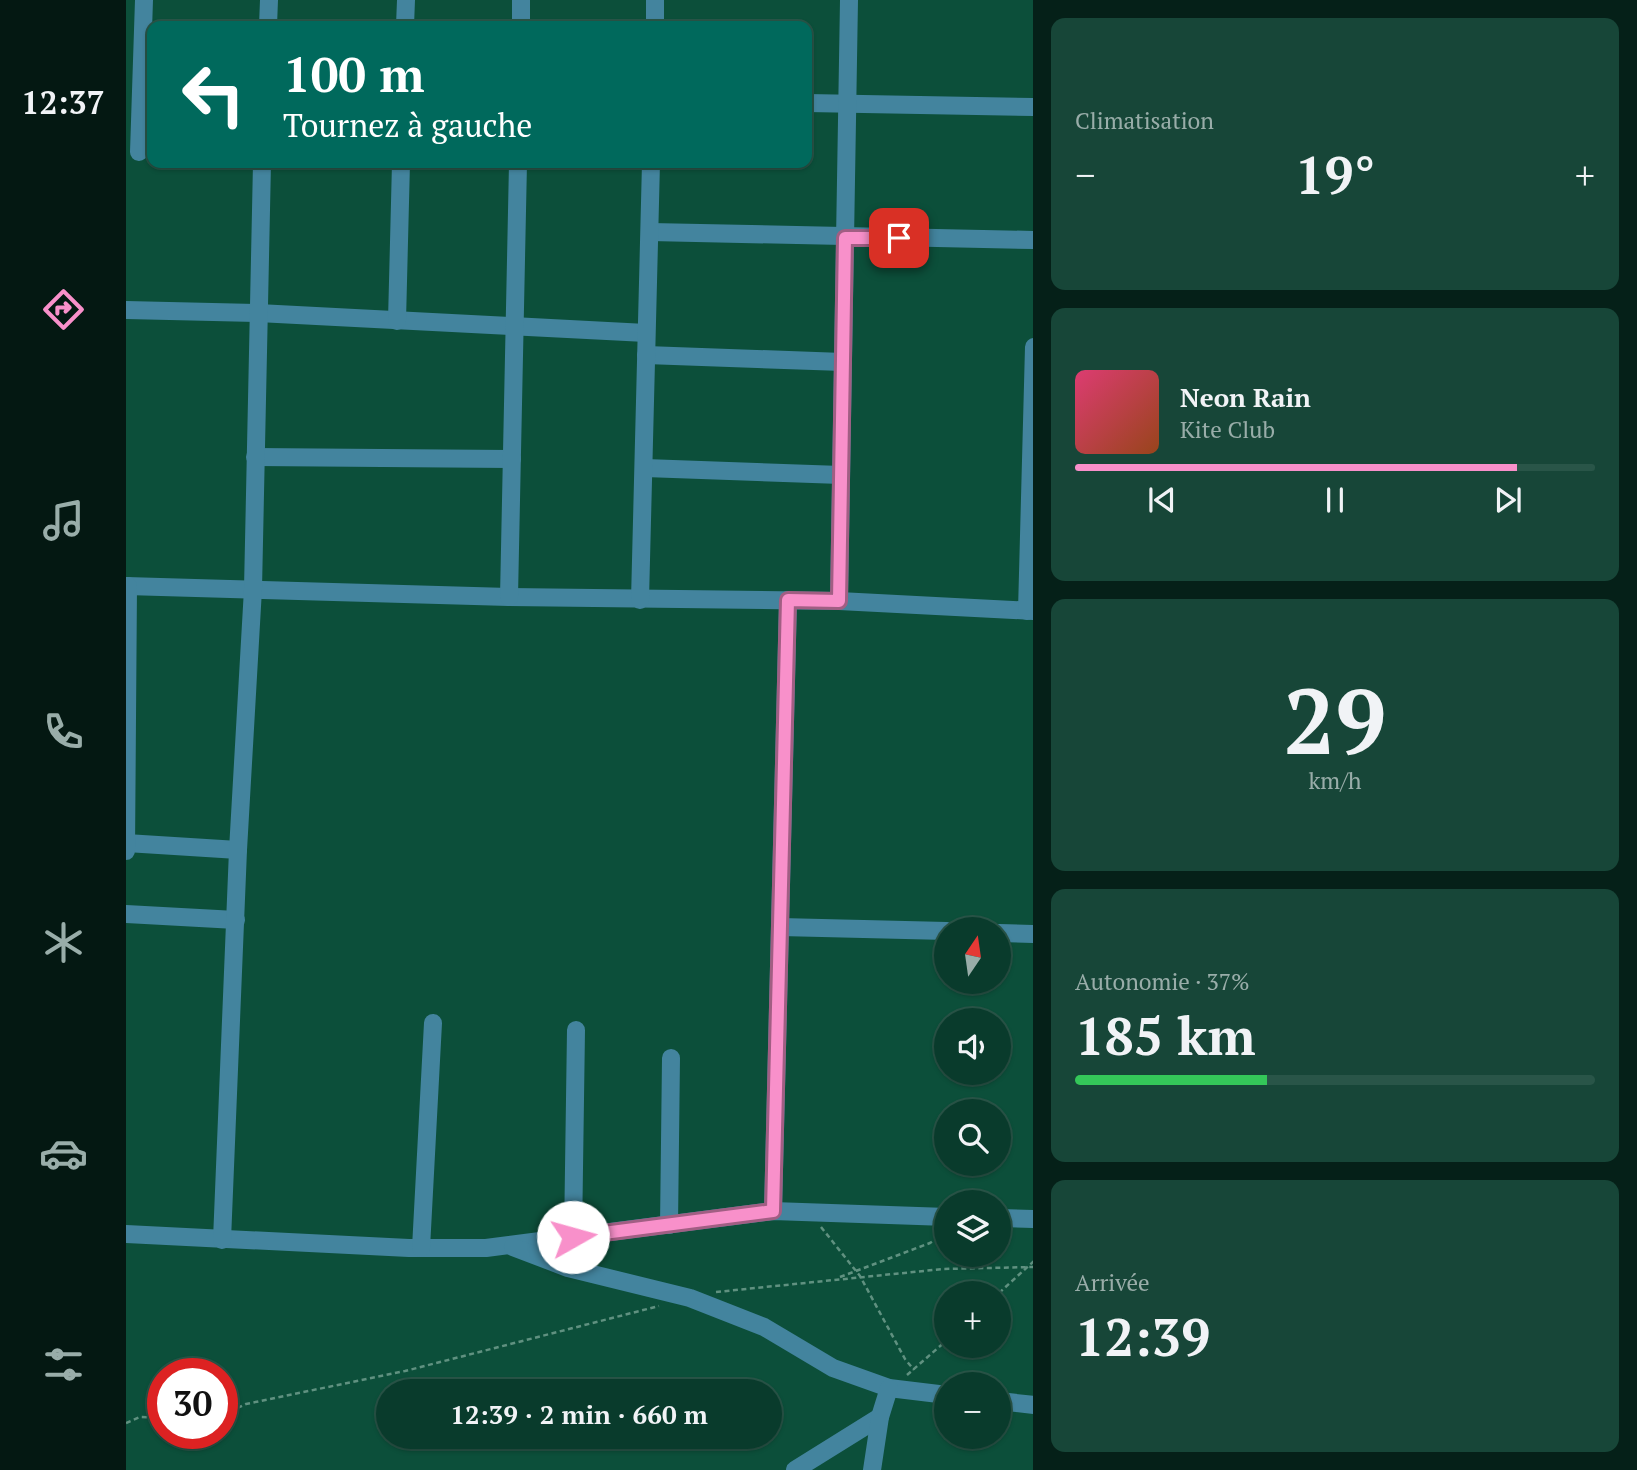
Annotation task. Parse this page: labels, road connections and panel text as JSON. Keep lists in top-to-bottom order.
{
  "north": "top",
  "page": {
    "tabs": "12:37",
    "tile": [
      "Climatisation",
      ["29", "km/h"],
      ["Autonomie · 37%", "185 km"],
      ["Arrivée", "12:39"]
    ],
    "turn": ["100 m", "Tournez à gauche"],
    "heat": ["−", "19°", "+"],
    "song": ["Neon Rain", "Kite Club"],
    "map_buttons": ["+", "−"],
    "limit": "30",
    "trip": "12:39 · 2 min · 660 m"
  }
}
